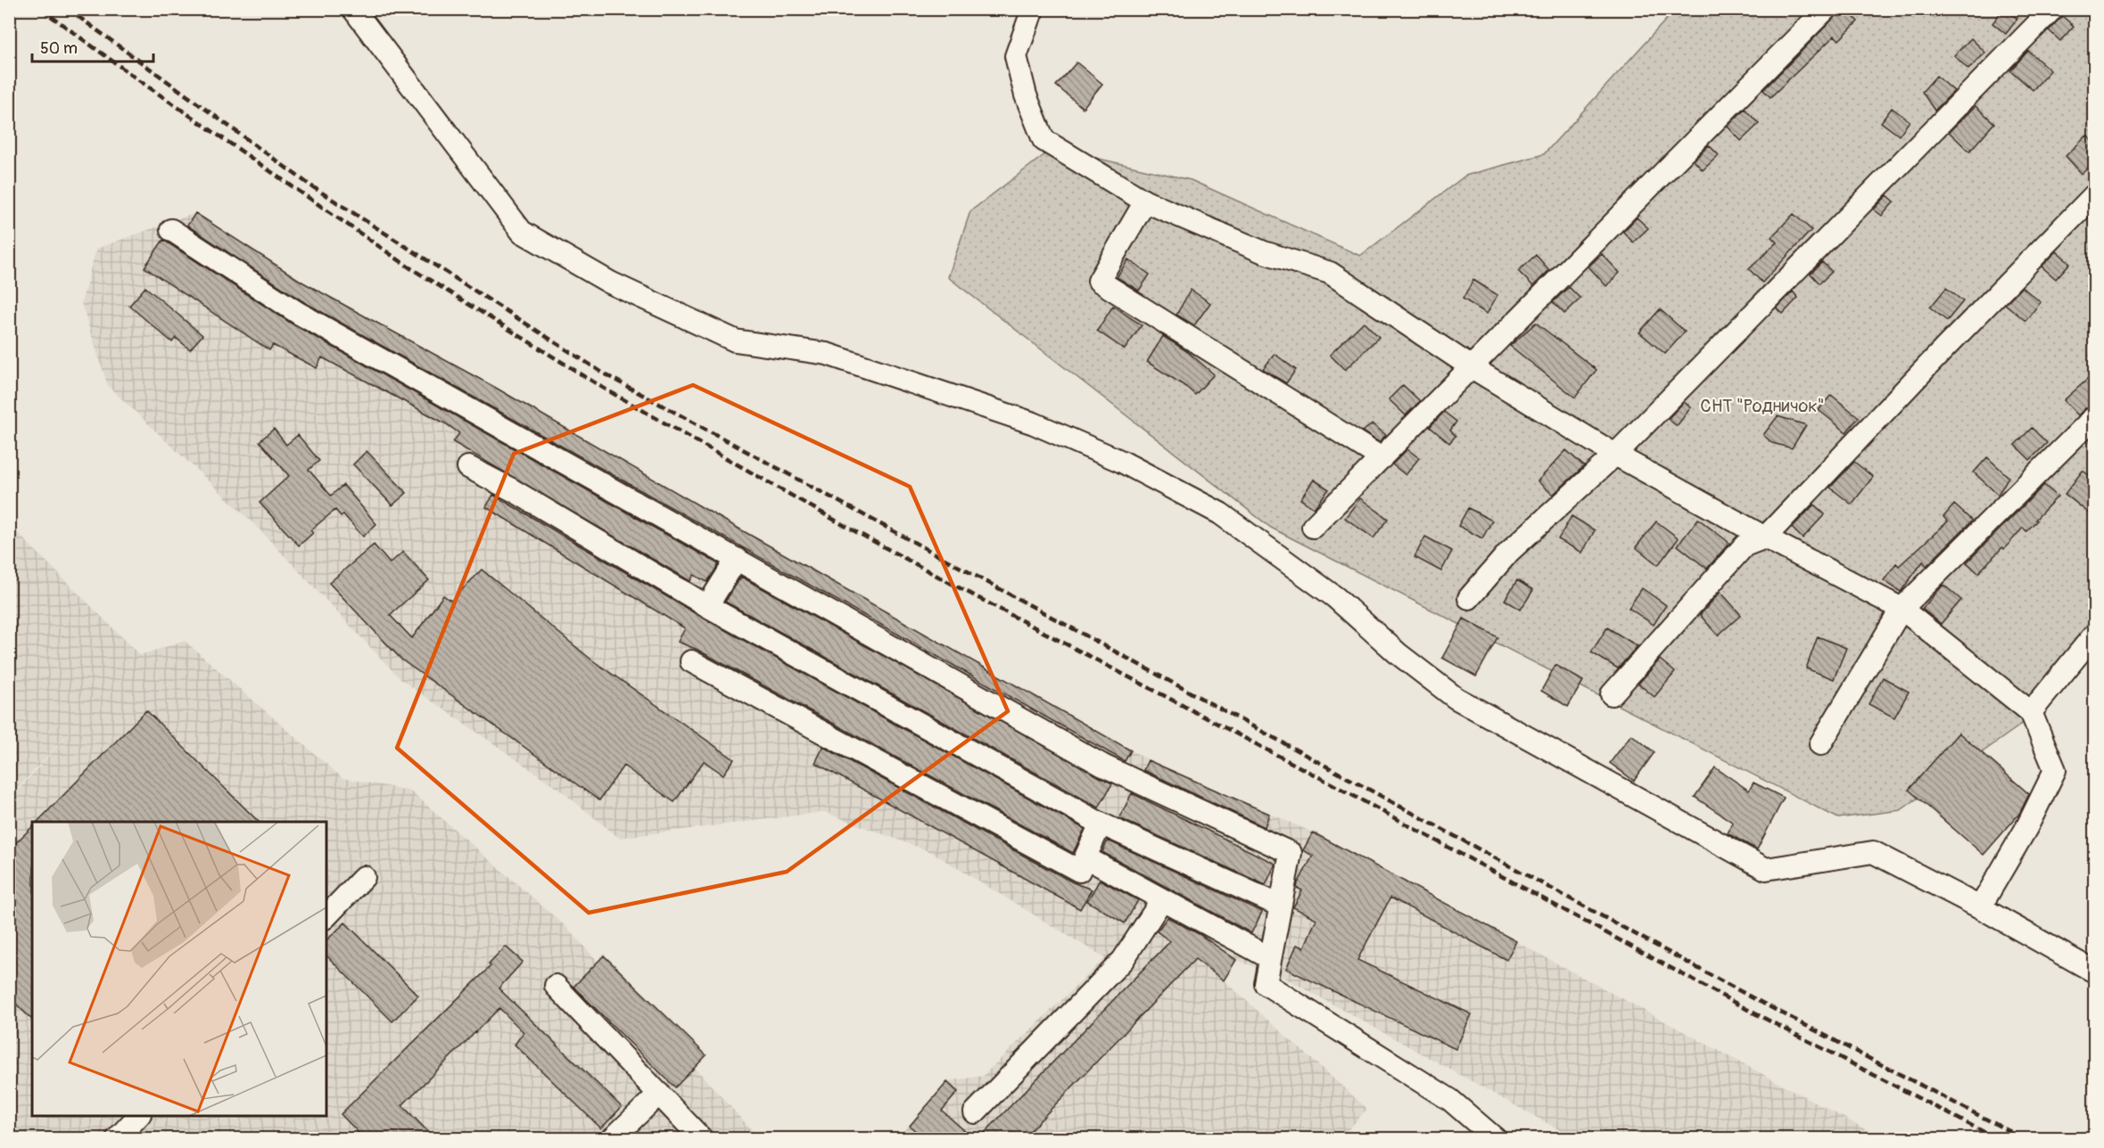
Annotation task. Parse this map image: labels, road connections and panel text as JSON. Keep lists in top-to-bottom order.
{
  "parks": ["СНТ \"Родничок\""],
  "scale_bar": "50 m"
}
